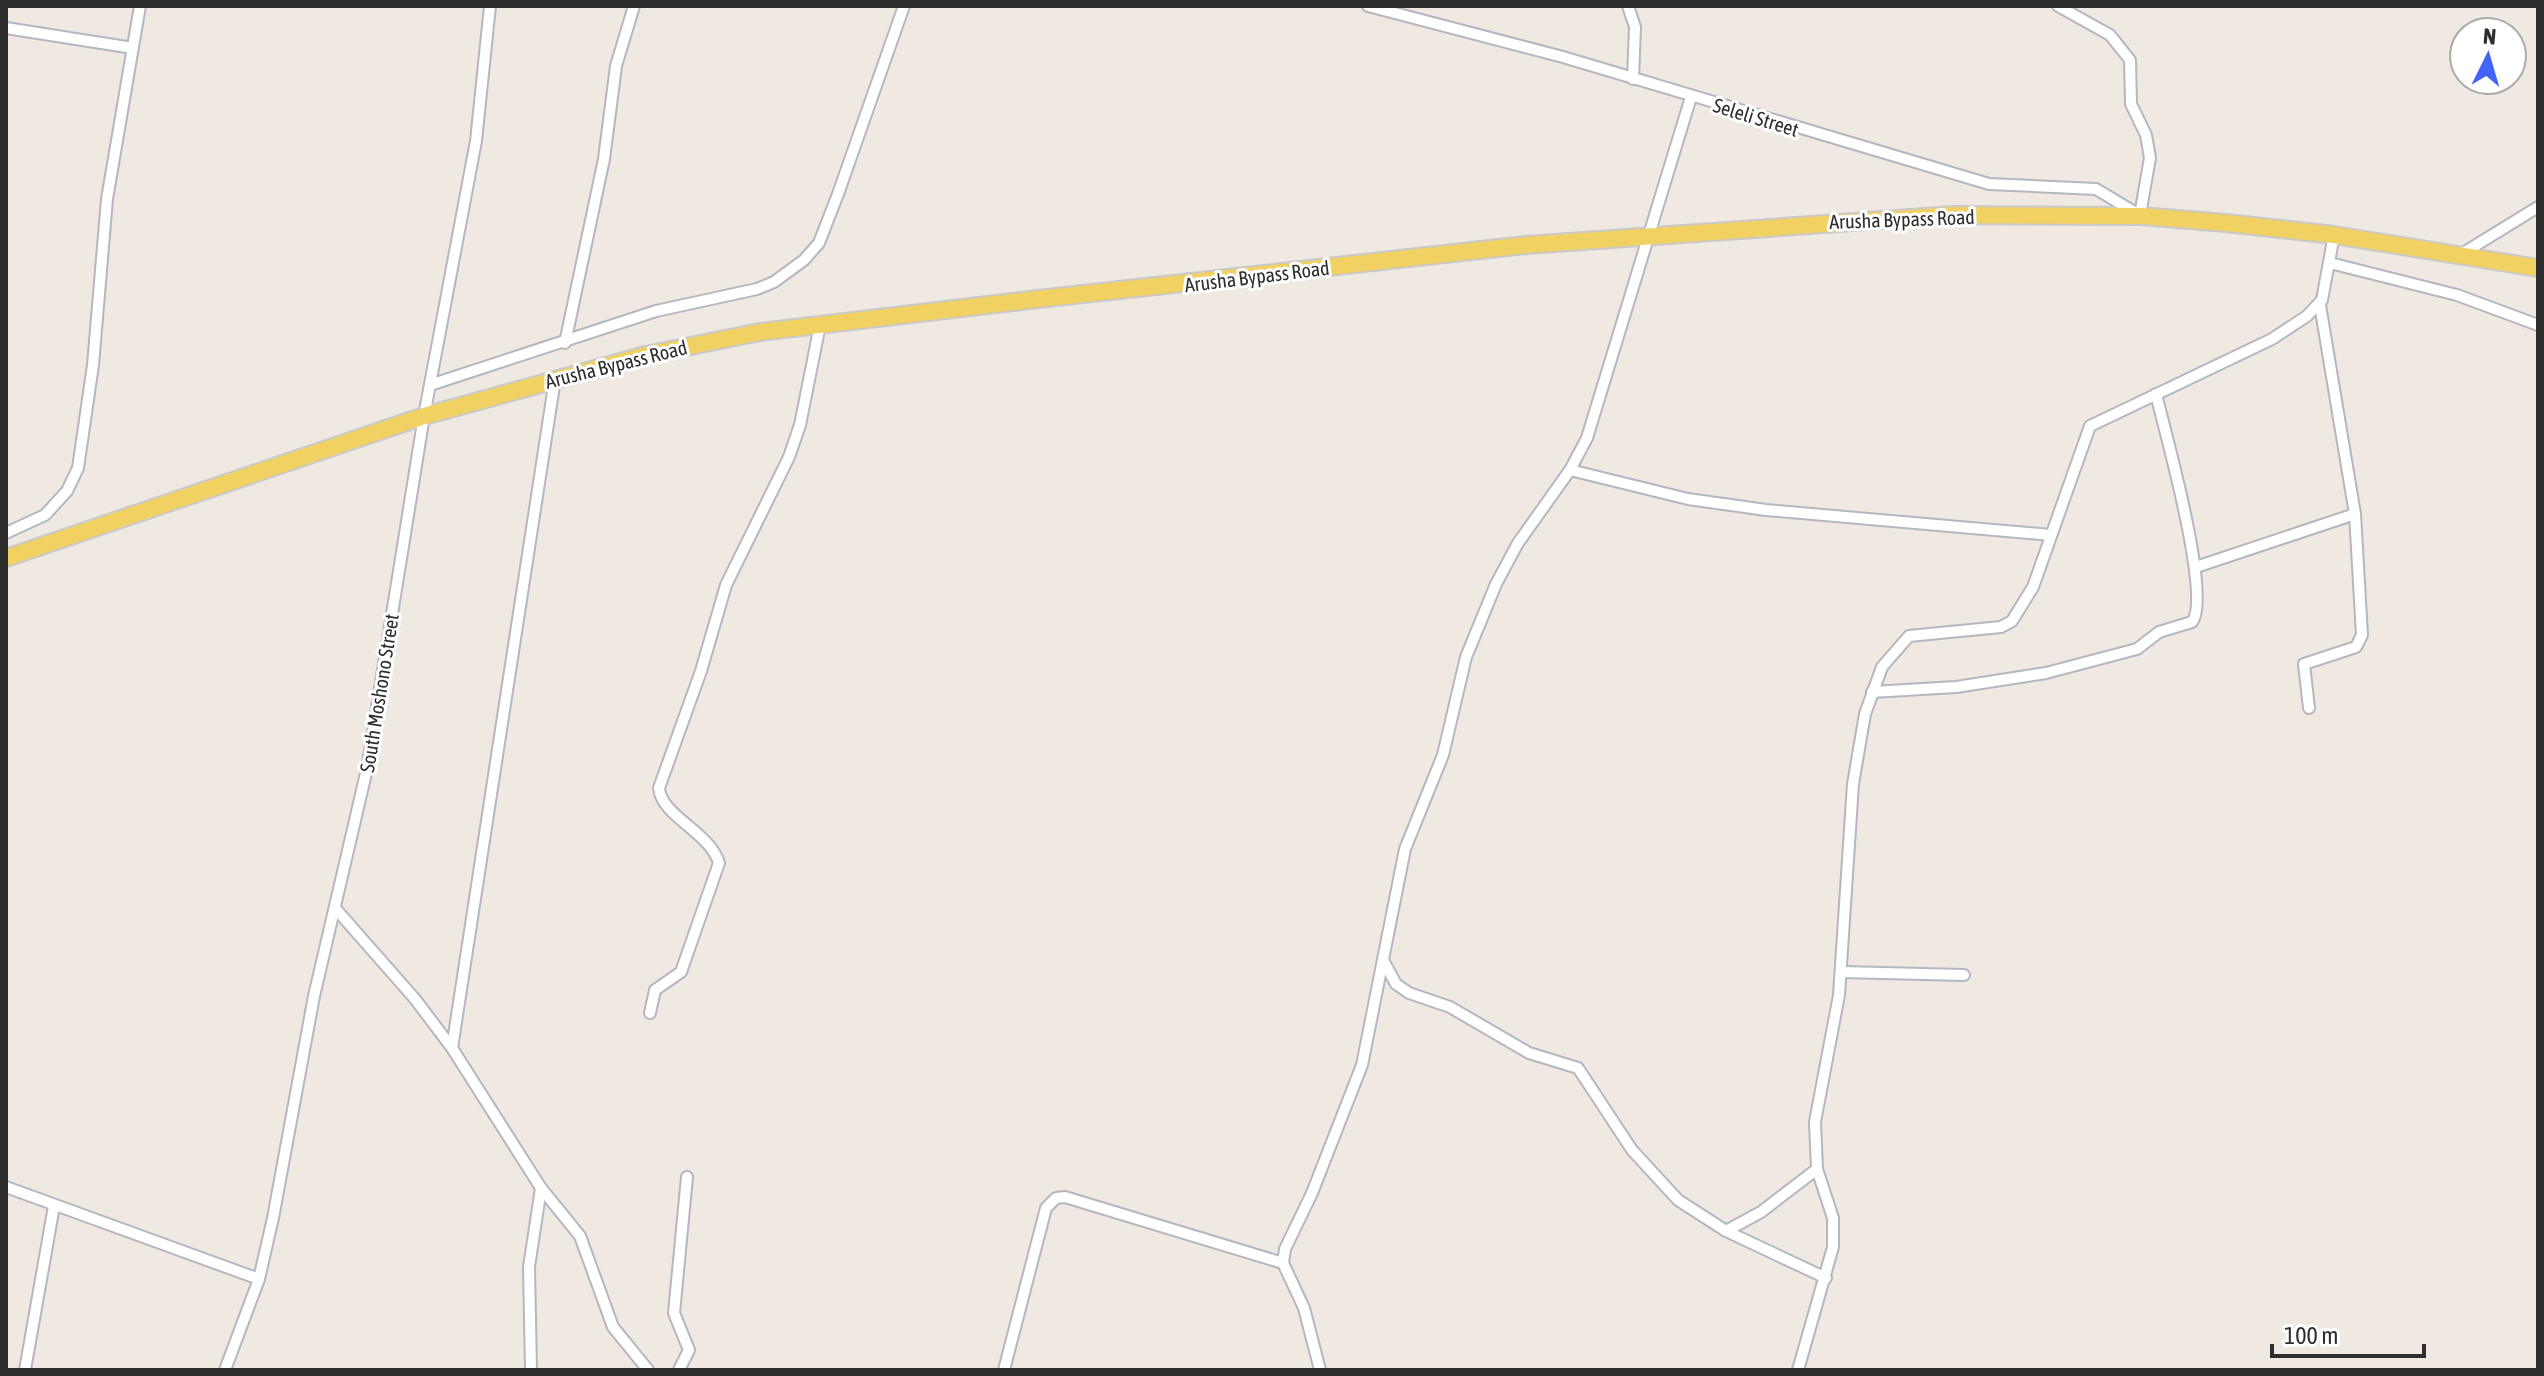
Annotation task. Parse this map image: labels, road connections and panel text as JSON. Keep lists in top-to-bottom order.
{
  "streets": {
    "main road": ["Arusha Bypass Road"],
    "street": ["Seleli Street", "South Moshono Street"]
  },
  "crossings": [
    ["Seleli Street", "Arusha Bypass Road"],
    ["Arusha Bypass Road", "South Moshono Street"]
  ],
  "scale_bar": "100 m",
  "north": "top"
}
